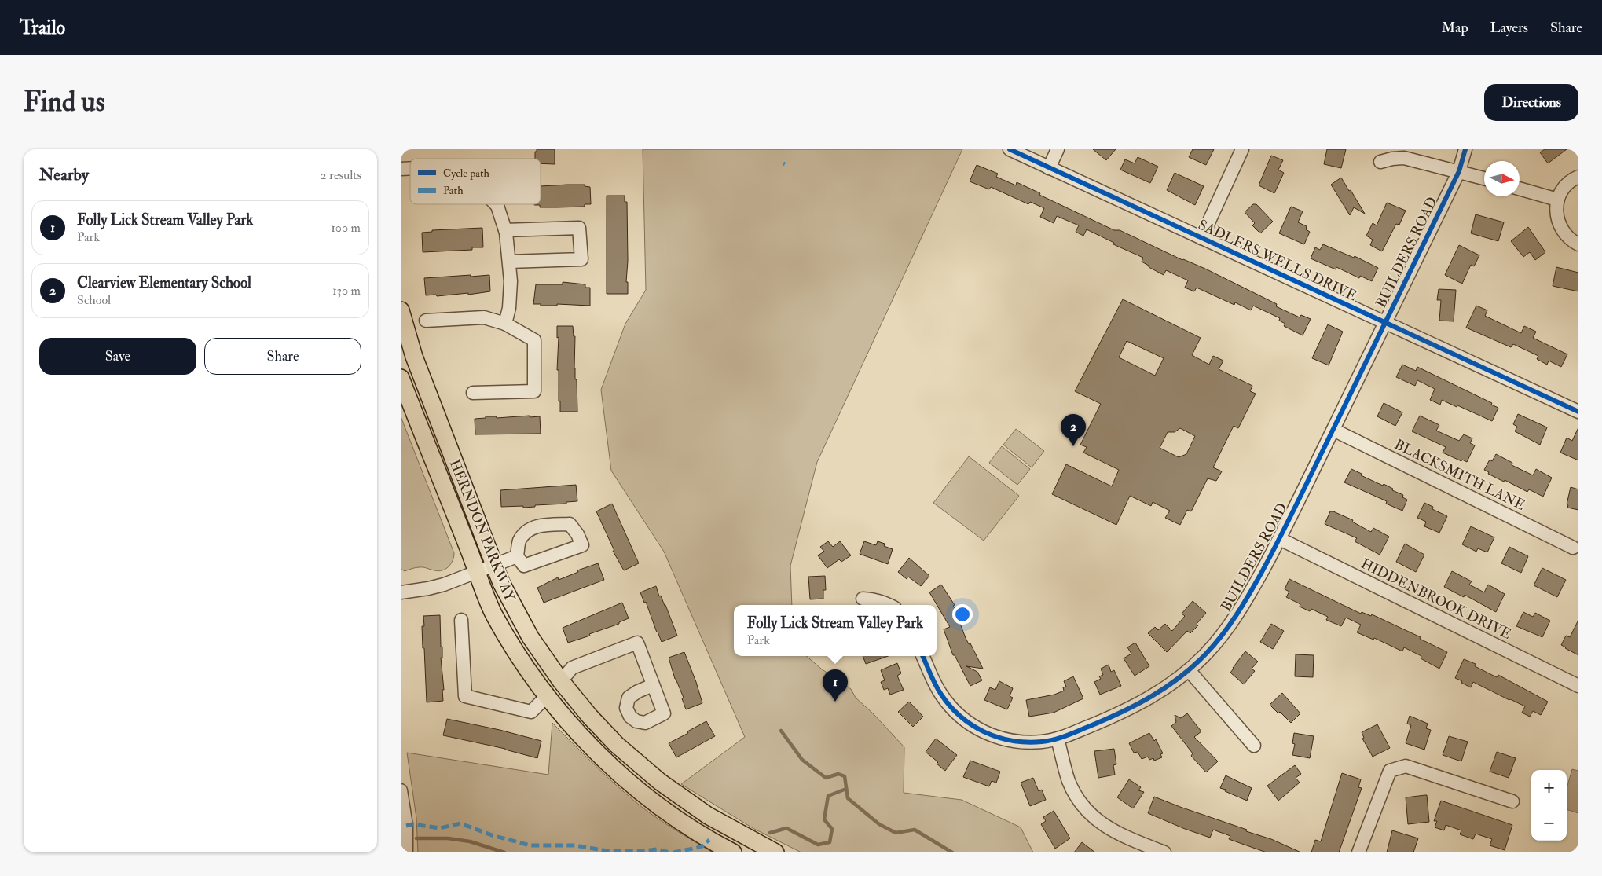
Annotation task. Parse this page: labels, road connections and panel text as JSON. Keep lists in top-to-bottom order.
{
  "streets": {
    "main road": ["HERNDON PARKWAY"],
    "street": [
      "BUILDERS ROAD",
      "SADLERS WELLS DRIVE",
      "BLACKSMITH LANE",
      "HIDDENBROOK DRIVE"
    ]
  },
  "crossings": [
    ["BUILDERS ROAD", "SADLERS WELLS DRIVE"],
    ["BUILDERS ROAD", "BLACKSMITH LANE"],
    ["BUILDERS ROAD", "HIDDENBROOK DRIVE"]
  ],
  "legend": ["Cycle path", "Path"],
  "north": "right",
  "page": {
    "header": "Trailo",
    "nav": ["Map", "Layers", "Share"],
    "buttons": [
      "Directions",
      ["Save", "Share"]
    ],
    "title": "Find us",
    "heading": ["Nearby", "2 results"],
    "list": [
      {
        "mark": "1",
        "name": "Folly Lick Stream Valley Park",
        "note": "Park",
        "value": "100 m"
      },
      {
        "mark": "2",
        "name": "Clearview Elementary School",
        "note": "School",
        "value": "130 m"
      }
    ],
    "pins": ["2", "1"],
    "popup": ["Folly Lick Stream Valley Park", "Park"],
    "map_buttons": ["+", "−"]
  }
}
